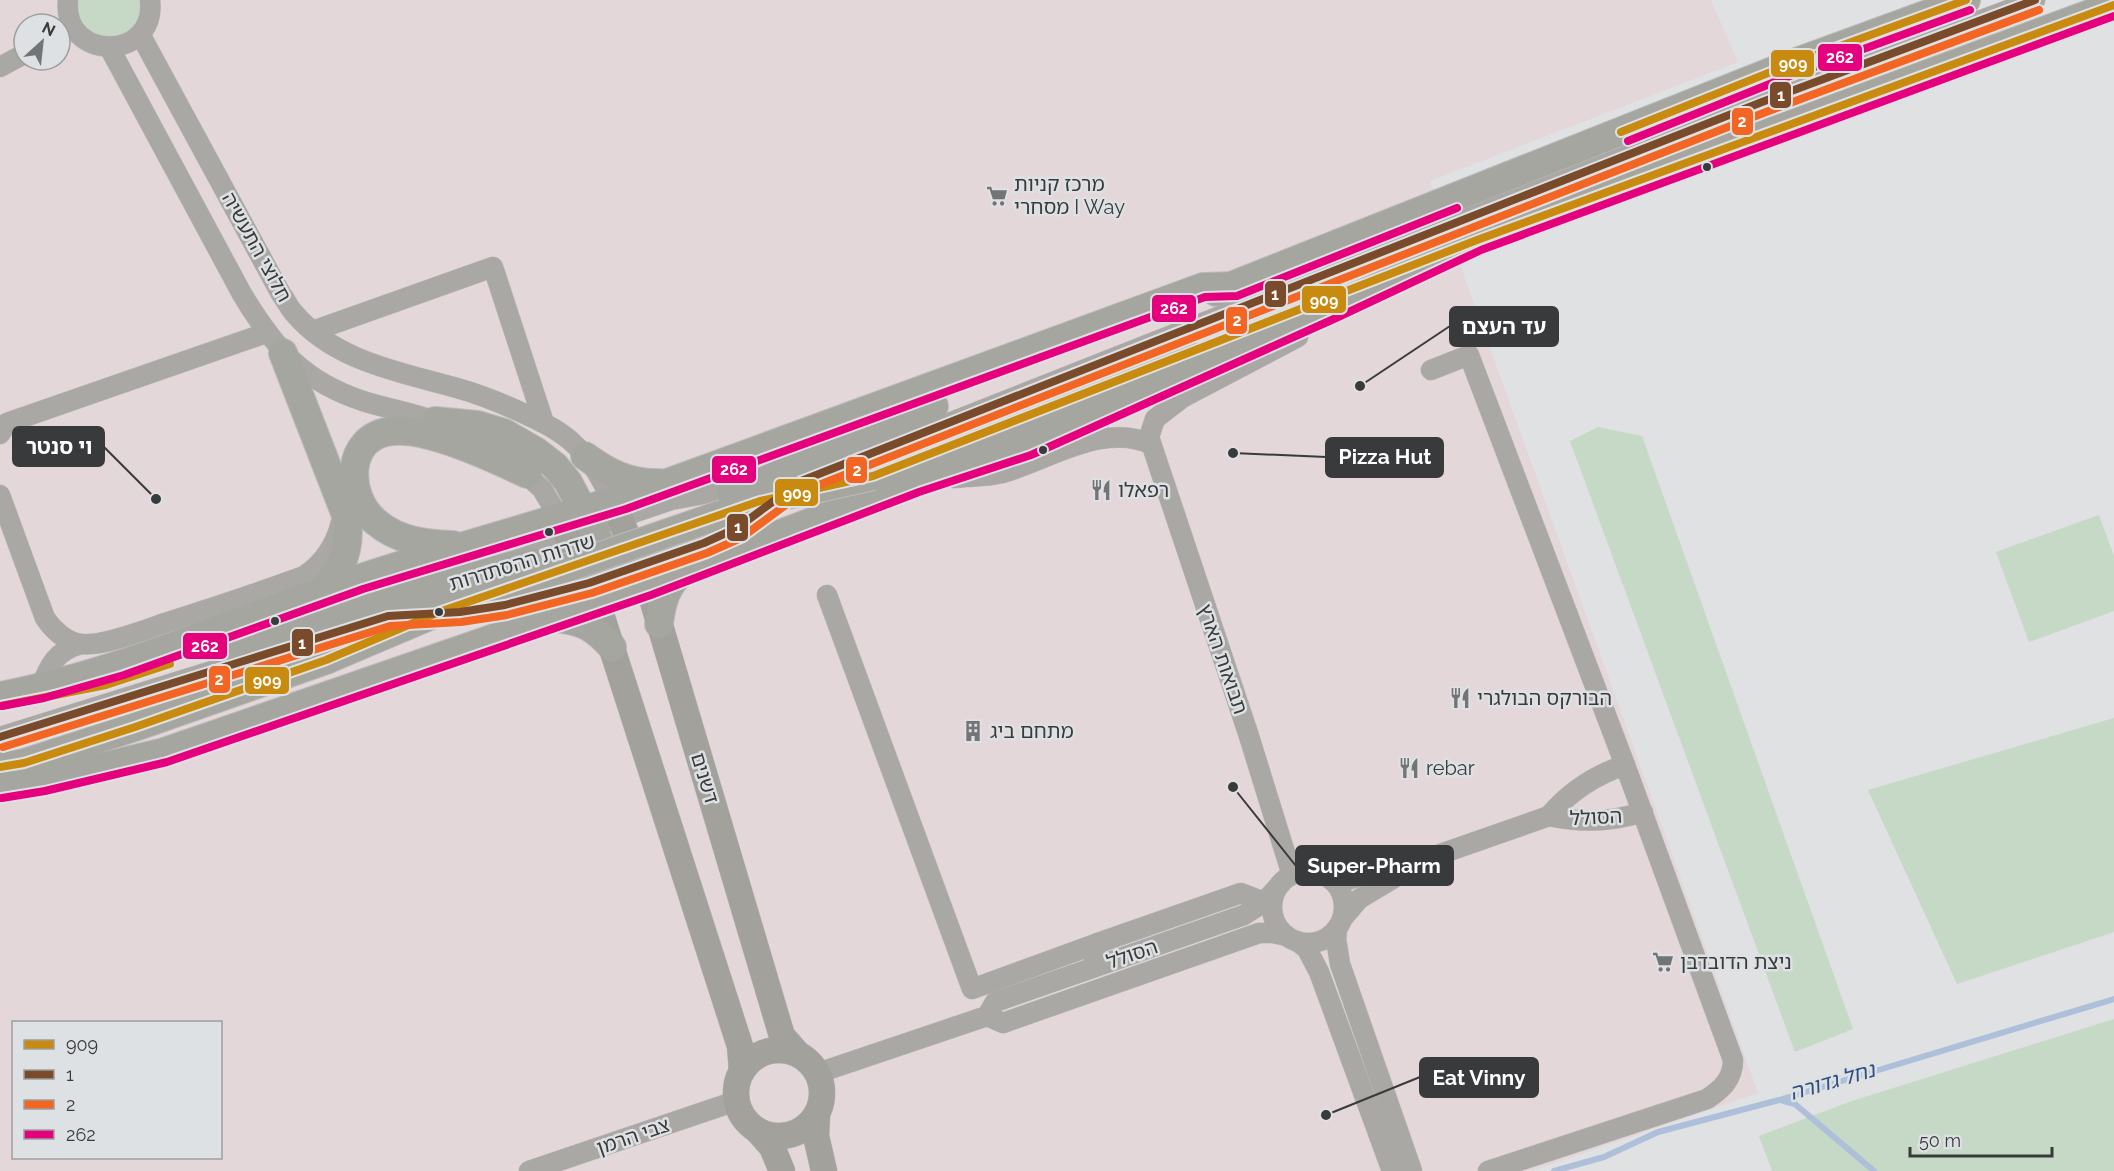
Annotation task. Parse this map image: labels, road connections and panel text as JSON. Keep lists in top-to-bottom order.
{
  "streets": {
    "highway": ["שדרות ההסתדרות"],
    "main road": ["דשנים"],
    "street": [
      "חלוצי התעשיה",
      "תבואות הארץ",
      "הסולל",
      "צבי הרמן"
    ]
  },
  "crossings": [
    ["חלוצי התעשיה", "דשנים"],
    ["תבואות הארץ", "הסולל"],
    ["דשנים", "הסולל"],
    ["דשנים", "צבי הרמן"],
    ["הסולל", "צבי הרמן"]
  ],
  "water": ["נחל גדורה"],
  "places": {
    "supermarket": ["מרכז קניות מסחרי I Way", "ניצת הדובדבן"],
    "other": [
      "עד העצם",
      "Pizza Hut",
      "וי סנטר",
      "Super-Pharm",
      "Eat Vinny"
    ],
    "restaurant": ["רפאלו", "הבורקס הבולגרי", "rebar"],
    "building": ["מתחם ביג"]
  },
  "lines": [
    "transit line 909",
    "transit line 1",
    "transit line 2",
    "transit line 262"
  ],
  "legend": [
    "909",
    "1",
    "2",
    "262"
  ],
  "scale_bar": "50 m",
  "north": "top right"
}
